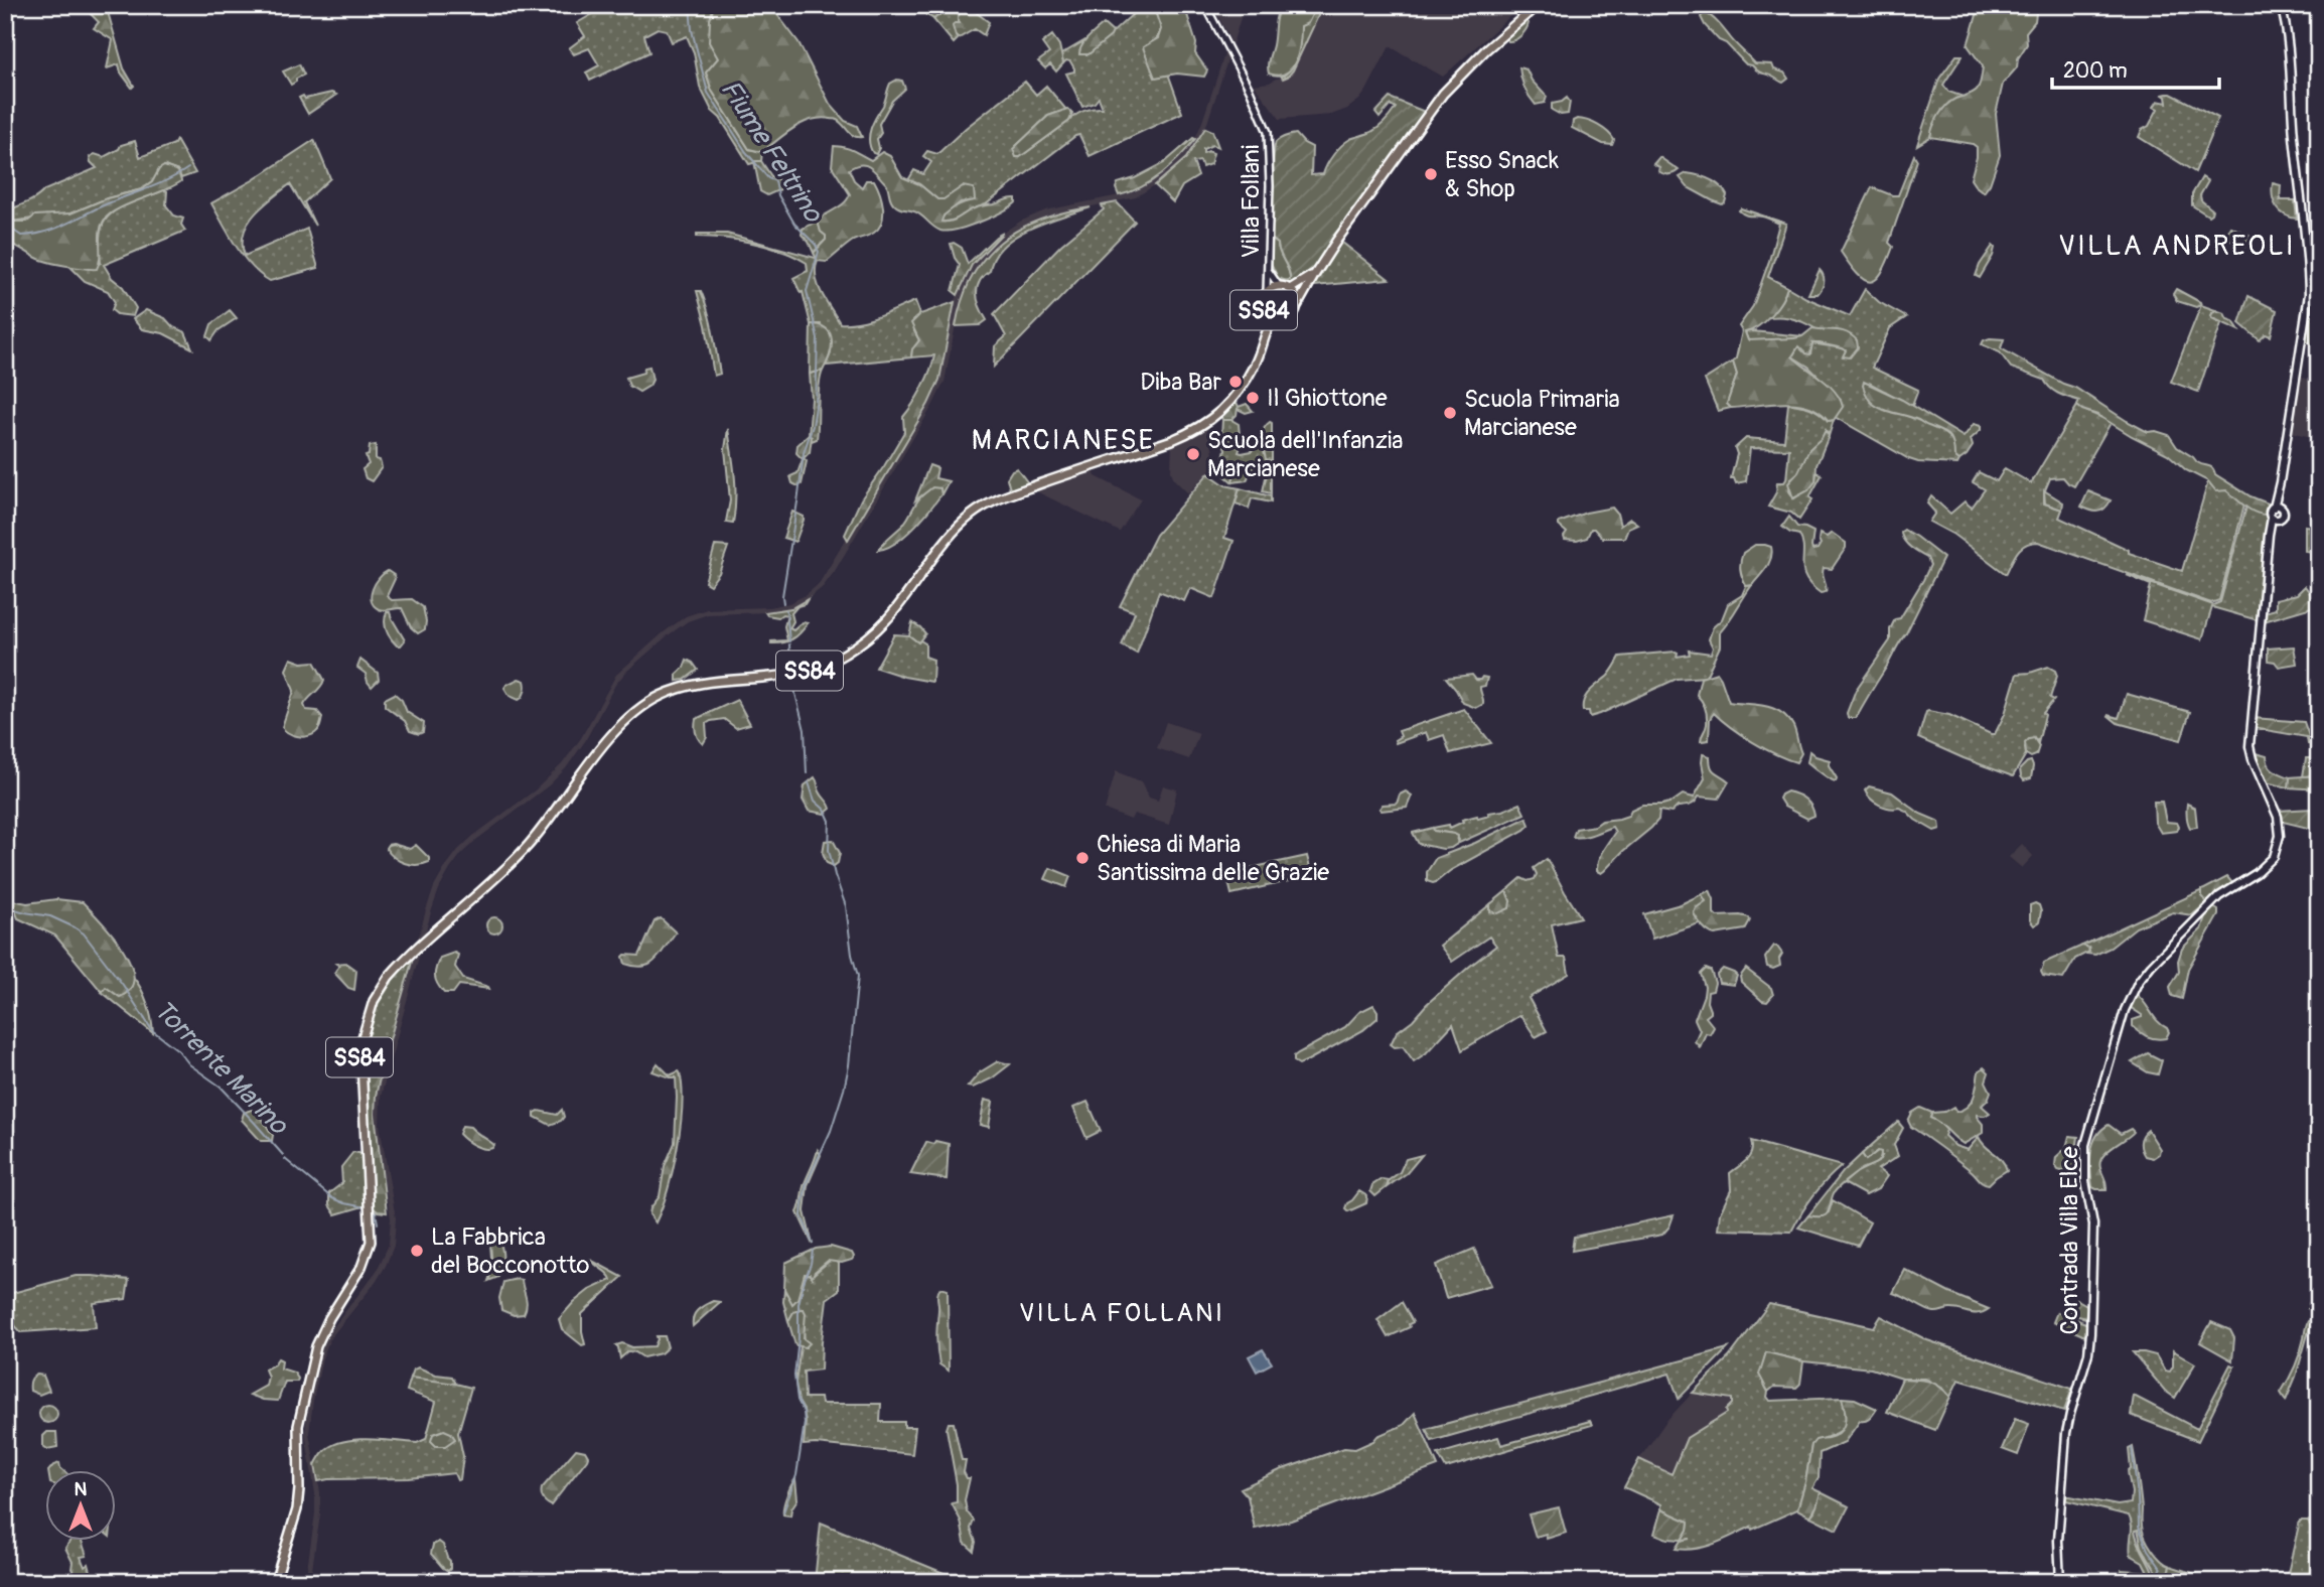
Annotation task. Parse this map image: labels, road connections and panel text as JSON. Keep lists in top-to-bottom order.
{
  "streets": {
    "main road": ["SS84", "Contrada Villa Elce"],
    "street": ["Villa Follani"]
  },
  "crossings": [
    ["Villa Follani", "SS84"]
  ],
  "districts": ["VILLA ANDREOLI", "MARCIANESE", "VILLA FOLLANI"],
  "water": ["Fiume Feltrino", "Torrente Marino"],
  "places": [
    "Esso Snack & Shop",
    "Diba Bar",
    "Il Ghiottone",
    "Scuola Primaria Marcianese",
    "Scuola dell'Infanzia Marcianese",
    "Chiesa di Maria Santissima delle Grazie",
    "La Fabbrica del Bocconotto"
  ],
  "scale_bar": "200 m",
  "north": "top"
}
